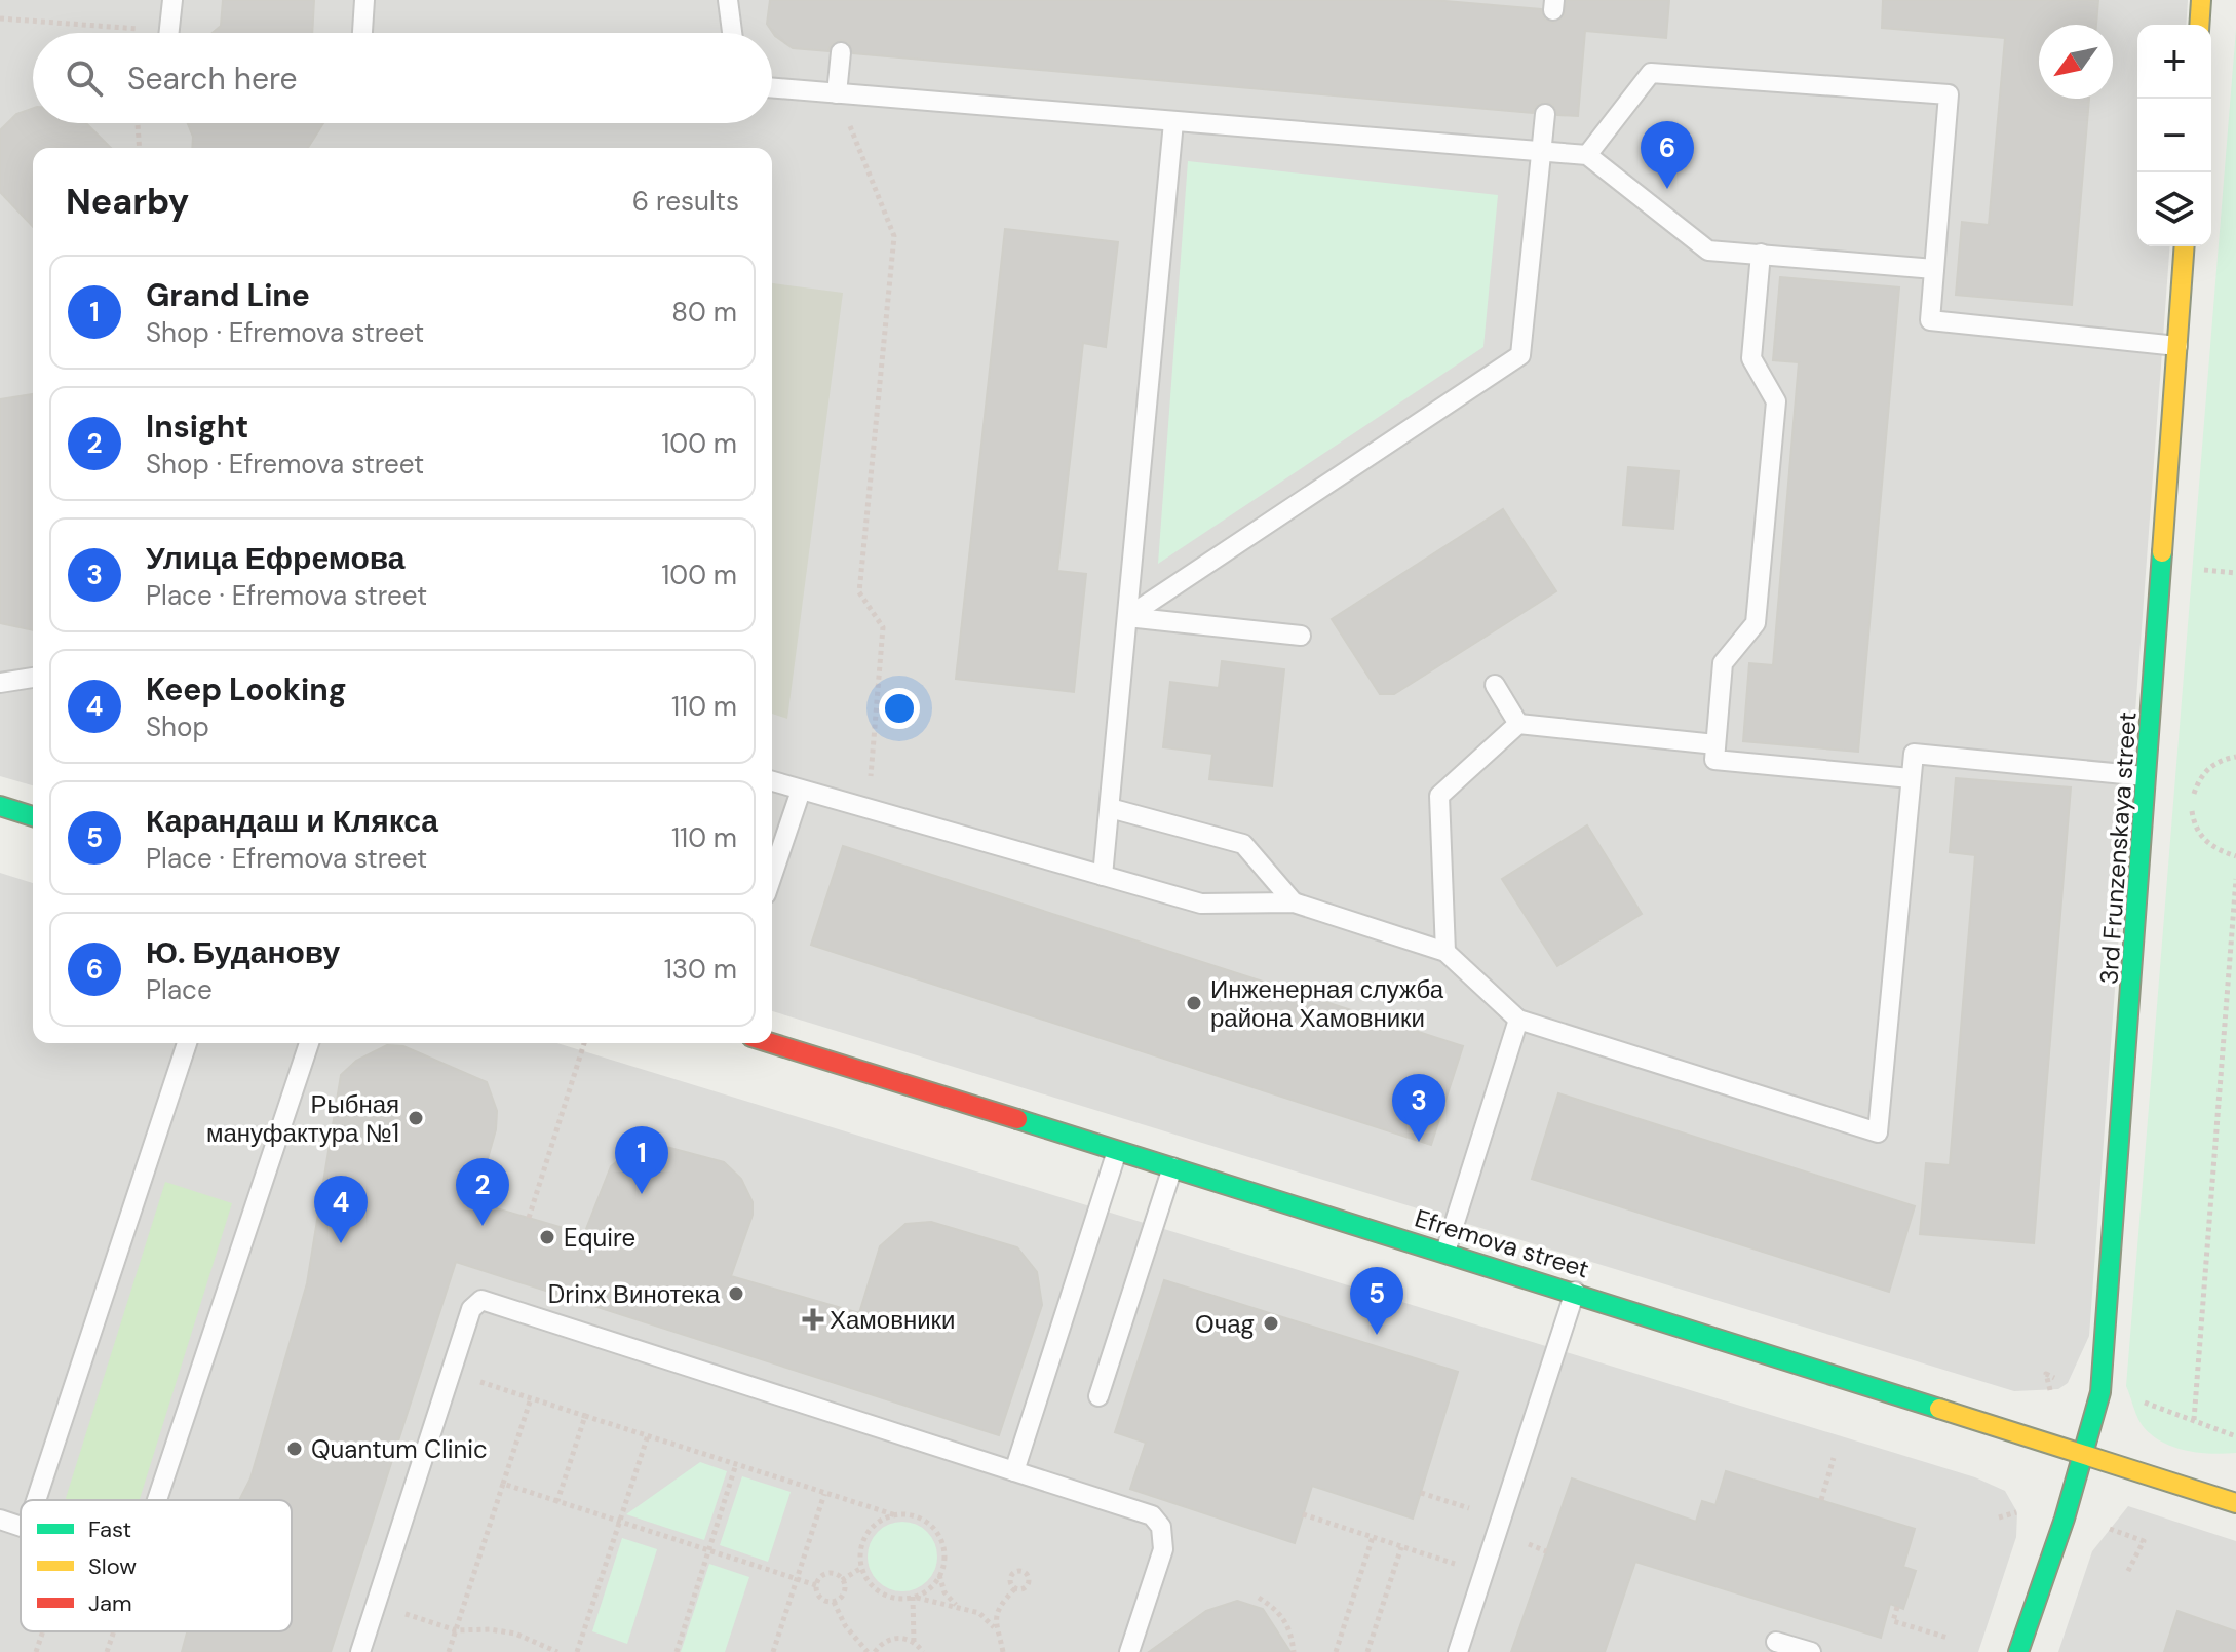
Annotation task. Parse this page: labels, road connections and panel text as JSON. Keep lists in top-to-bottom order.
{
  "streets": {
    "street": ["3rd Frunzenskaya street", "Efremova street"]
  },
  "crossings": [
    ["3rd Frunzenskaya street", "Efremova street"]
  ],
  "places": {
    "other": [
      "Инженерная служба района Хамовники",
      "Рыбная мануфактура №1",
      "Equire",
      "Drinx Винотека",
      "Очаg",
      "Quantum Clinic"
    ],
    "health": ["Хамовники"]
  },
  "legend": ["Fast", "Slow", "Jam"],
  "north": "bottom left",
  "page": {
    "map_buttons": ["+", "−"],
    "search": "Search here",
    "pins": [
      "6",
      "3",
      "1",
      "2",
      "4",
      "5"
    ],
    "heading": ["Nearby", "6 results"],
    "list": [
      {
        "mark": "1",
        "name": "Grand Line",
        "note": "Shop · Efremova street",
        "value": "80 m"
      },
      {
        "mark": "2",
        "name": "Insight",
        "note": "Shop · Efremova street",
        "value": "100 m"
      },
      {
        "mark": "3",
        "name": "Улица Ефремова",
        "note": "Place · Efremova street",
        "value": "100 m"
      },
      {
        "mark": "4",
        "name": "Keep Looking",
        "note": "Shop",
        "value": "110 m"
      },
      {
        "mark": "5",
        "name": "Карандаш и Клякса",
        "note": "Place · Efremova street",
        "value": "110 m"
      },
      {
        "mark": "6",
        "name": "Ю. Буданову",
        "note": "Place",
        "value": "130 m"
      }
    ]
  }
}
